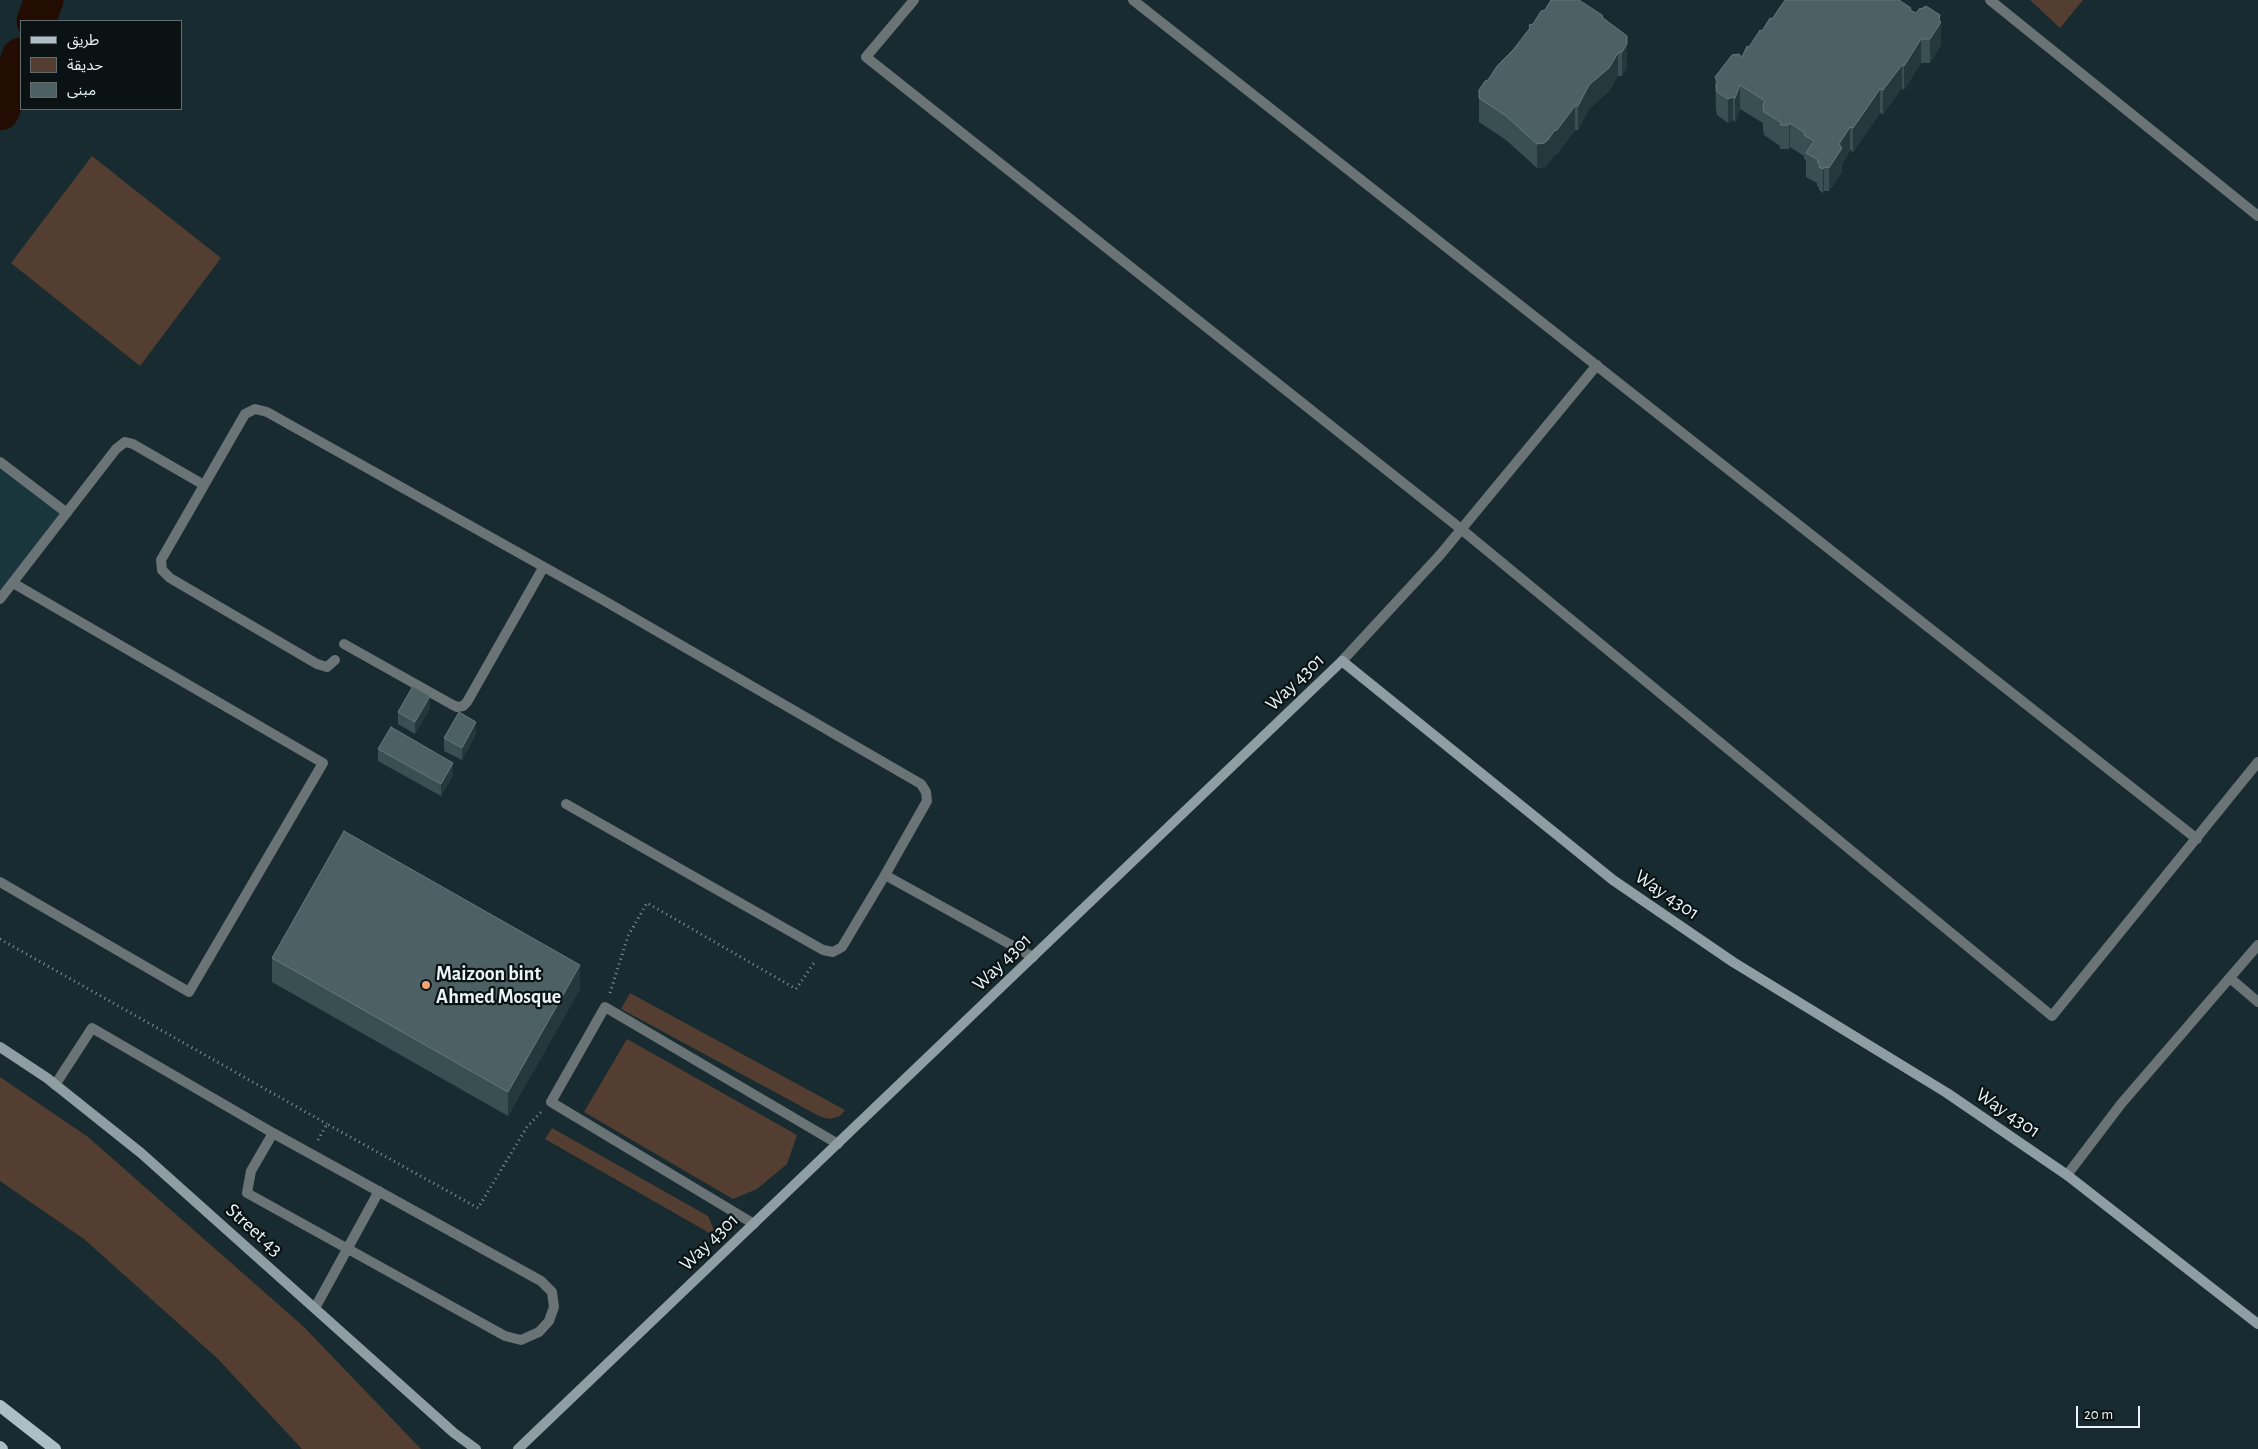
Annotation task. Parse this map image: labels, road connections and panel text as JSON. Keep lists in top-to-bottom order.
{
  "streets": {
    "street": ["Way 4301", "Street 43"]
  },
  "places": ["Maizoon bint Ahmed Mosque"],
  "legend": ["طريق", "حديقة", "مبنى"],
  "scale_bar": "20 m"
}
